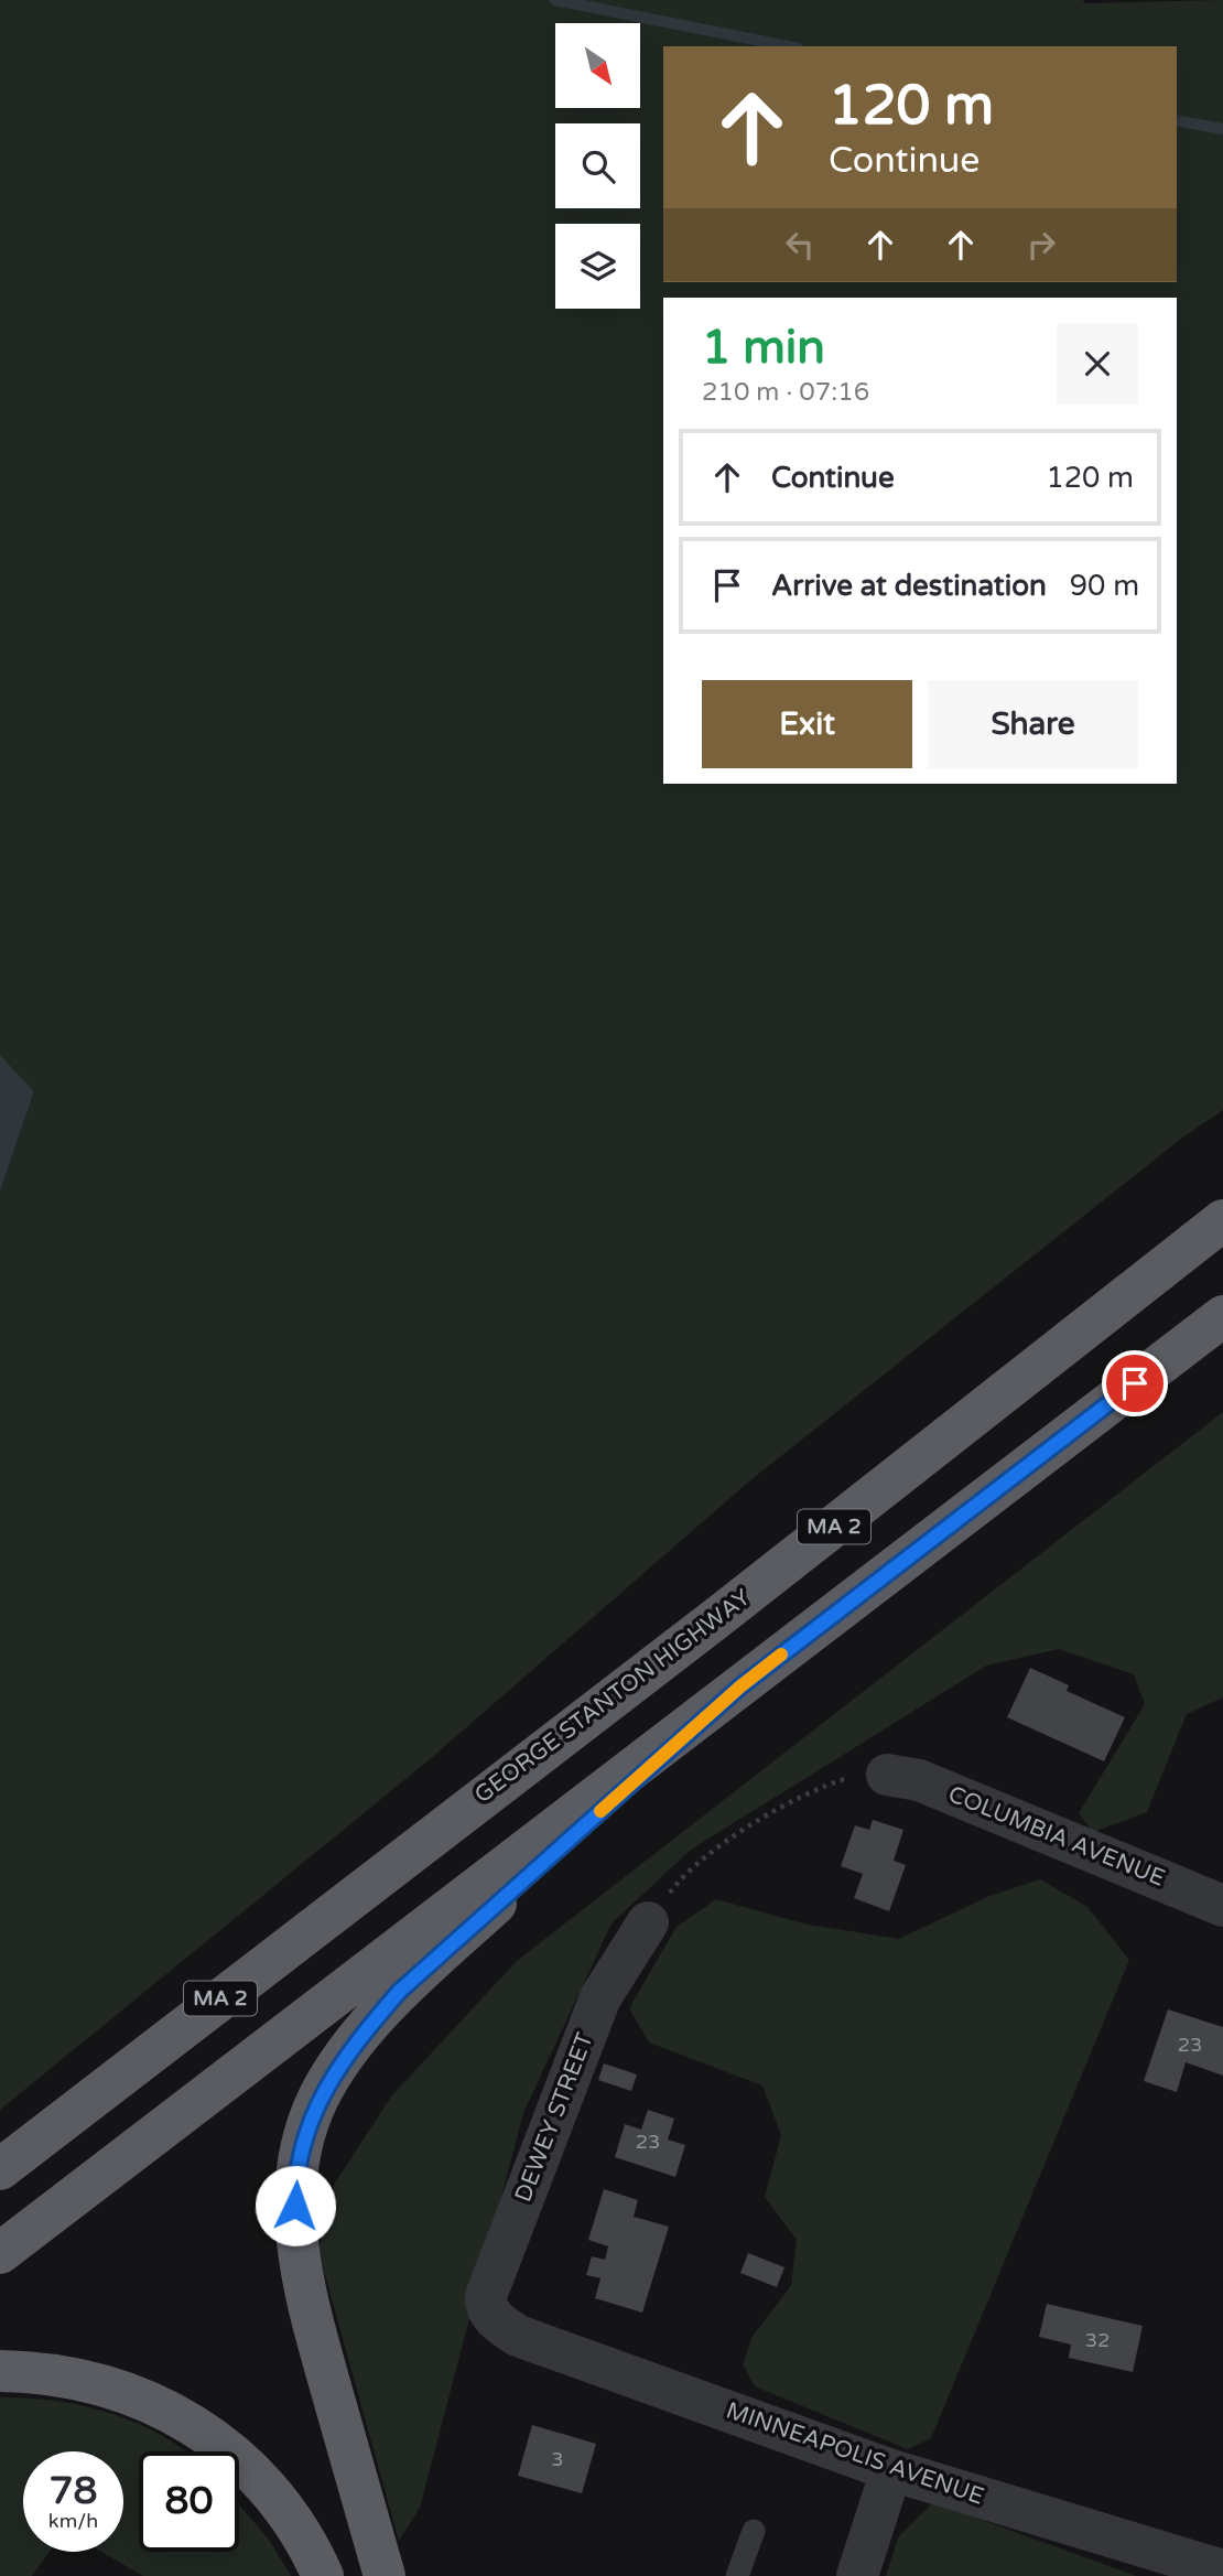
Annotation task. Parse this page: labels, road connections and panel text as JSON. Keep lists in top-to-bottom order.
{
  "streets": {
    "highway": ["MA 2", "GEORGE STANTON HIGHWAY"],
    "street": ["COLUMBIA AVENUE", "DEWEY STREET", "MINNEAPOLIS AVENUE"]
  },
  "crossings": [
    ["DEWEY STREET", "MINNEAPOLIS AVENUE"]
  ],
  "house_numbers": [
    "23",
    "23",
    "32",
    "3"
  ],
  "north": "bottom right",
  "page": {
    "turn": ["120 m", "Continue"],
    "heading": ["1 min", "210 m · 07:16"],
    "list": [
      {
        "name": "Continue",
        "value": "120 m"
      },
      {
        "name": "Arrive at destination",
        "value": "90 m"
      }
    ],
    "buttons": ["Exit", "Share"],
    "speed": "78 km/h",
    "limit": "80"
  }
}
